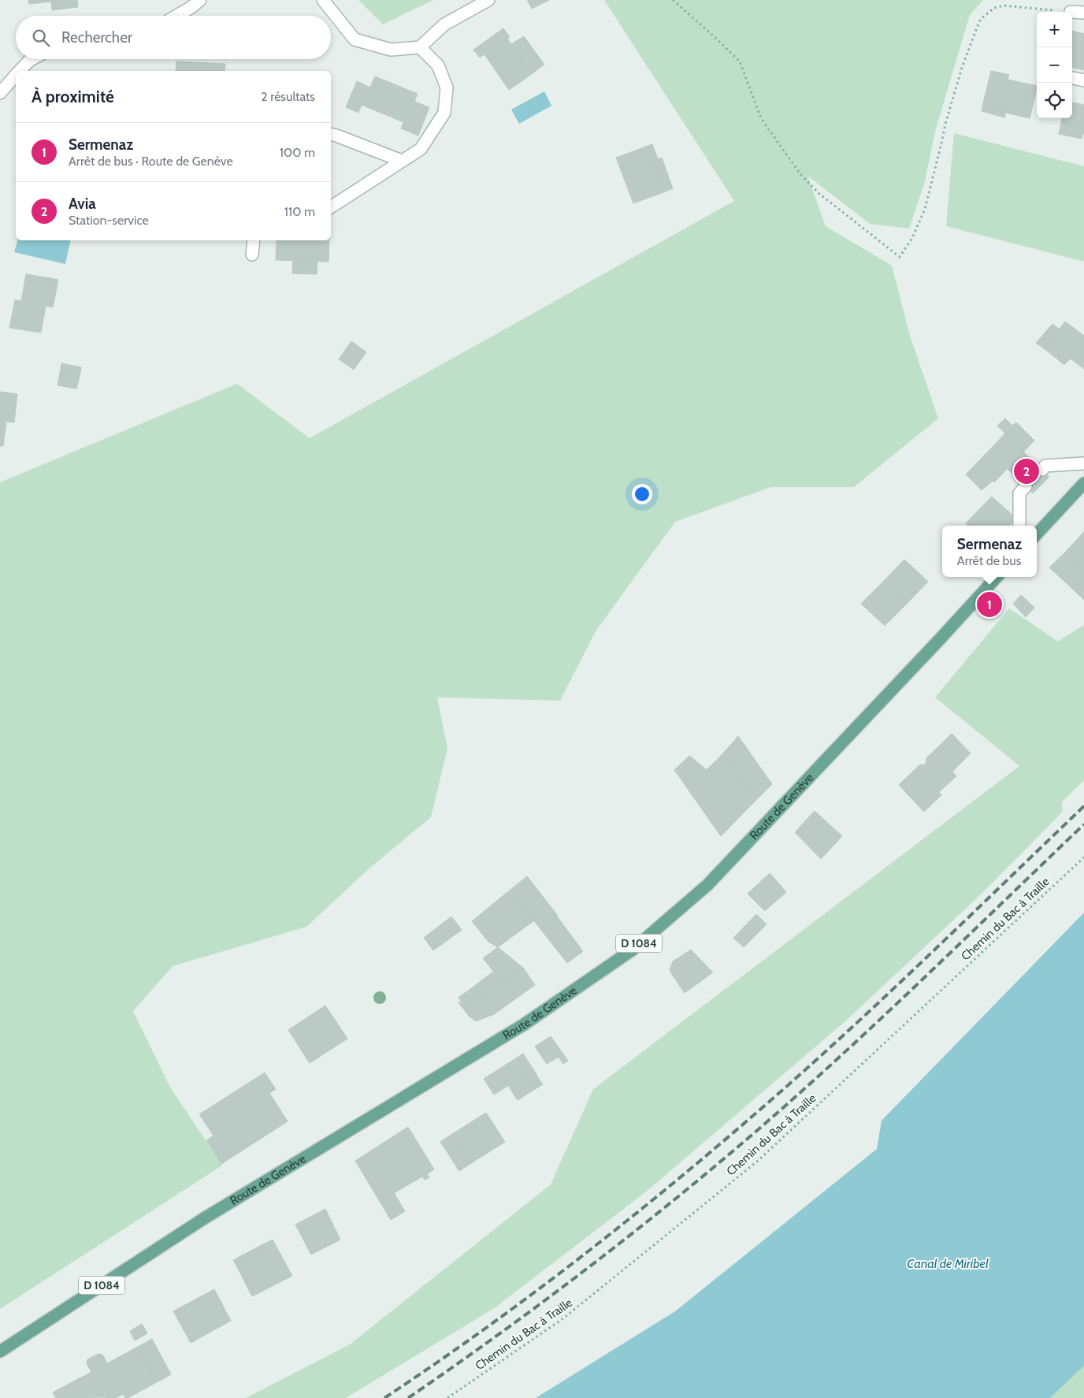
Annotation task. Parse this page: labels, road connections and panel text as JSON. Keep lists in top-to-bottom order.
{
  "streets": {
    "main road": ["Route de Genève", "D 1084"],
    "path": ["Chemin du Bac à Traille"]
  },
  "water": ["Canal de Miribel"],
  "page": {
    "map_buttons": ["+", "−"],
    "search": "Rechercher",
    "heading": ["À proximité", "2 résultats"],
    "list": [
      {
        "mark": "1",
        "name": "Sermenaz",
        "note": "Arrêt de bus · Route de Genève",
        "value": "100 m"
      },
      {
        "mark": "2",
        "name": "Avia",
        "note": "Station-service",
        "value": "110 m"
      }
    ],
    "pins": ["2", "1"],
    "popup": ["Sermenaz", "Arrêt de bus"]
  }
}
